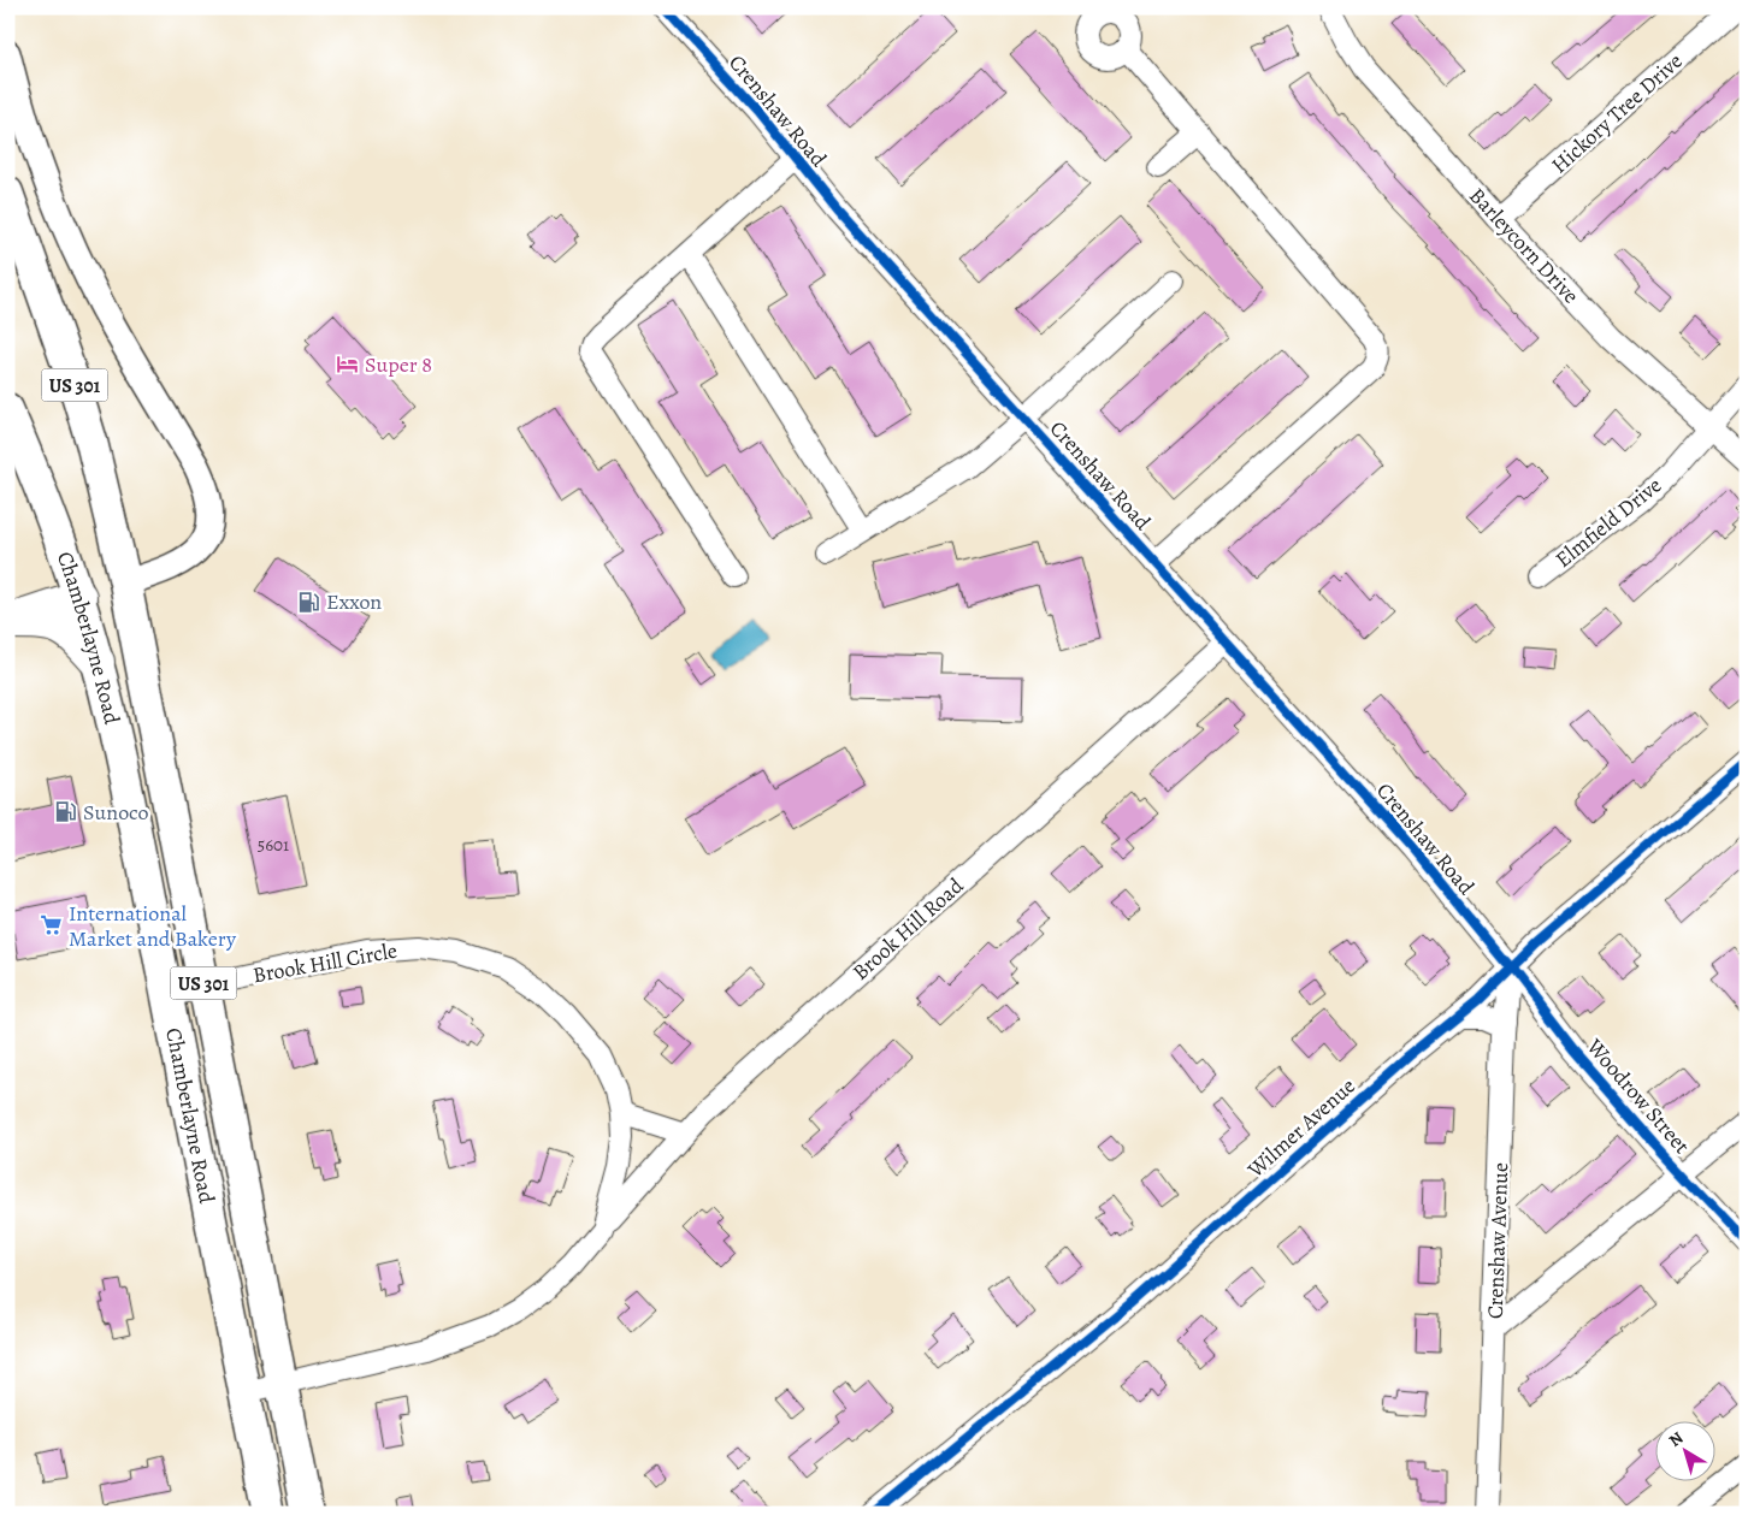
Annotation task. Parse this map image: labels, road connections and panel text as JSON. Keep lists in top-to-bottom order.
{
  "streets": {
    "main road": ["US 301", "Chamberlayne Road"],
    "street": [
      "Crenshaw Road",
      "Hickory Tree Drive",
      "Barleycorn Drive",
      "Elmfield Drive",
      "Brook Hill Road",
      "Brook Hill Circle",
      "Woodrow Street",
      "Wilmer Avenue",
      "Crenshaw Avenue"
    ]
  },
  "crossings": [
    ["Crenshaw Road", "Brook Hill Road"],
    ["Crenshaw Road", "Woodrow Street"],
    ["Crenshaw Road", "Wilmer Avenue"],
    ["Crenshaw Road", "Crenshaw Avenue"],
    ["Hickory Tree Drive", "Barleycorn Drive"],
    ["Barleycorn Drive", "Elmfield Drive"],
    ["Chamberlayne Road", "Brook Hill Circle"],
    ["Brook Hill Road", "Brook Hill Circle"],
    ["Woodrow Street", "Wilmer Avenue"],
    ["Woodrow Street", "Crenshaw Avenue"],
    ["Wilmer Avenue", "Crenshaw Avenue"]
  ],
  "places": {
    "hotel": ["Super 8"],
    "fuel station": ["Exxon", "Sunoco"],
    "supermarket": ["International Market and Bakery"]
  },
  "house_numbers": ["5601"],
  "north": "top left"
}
